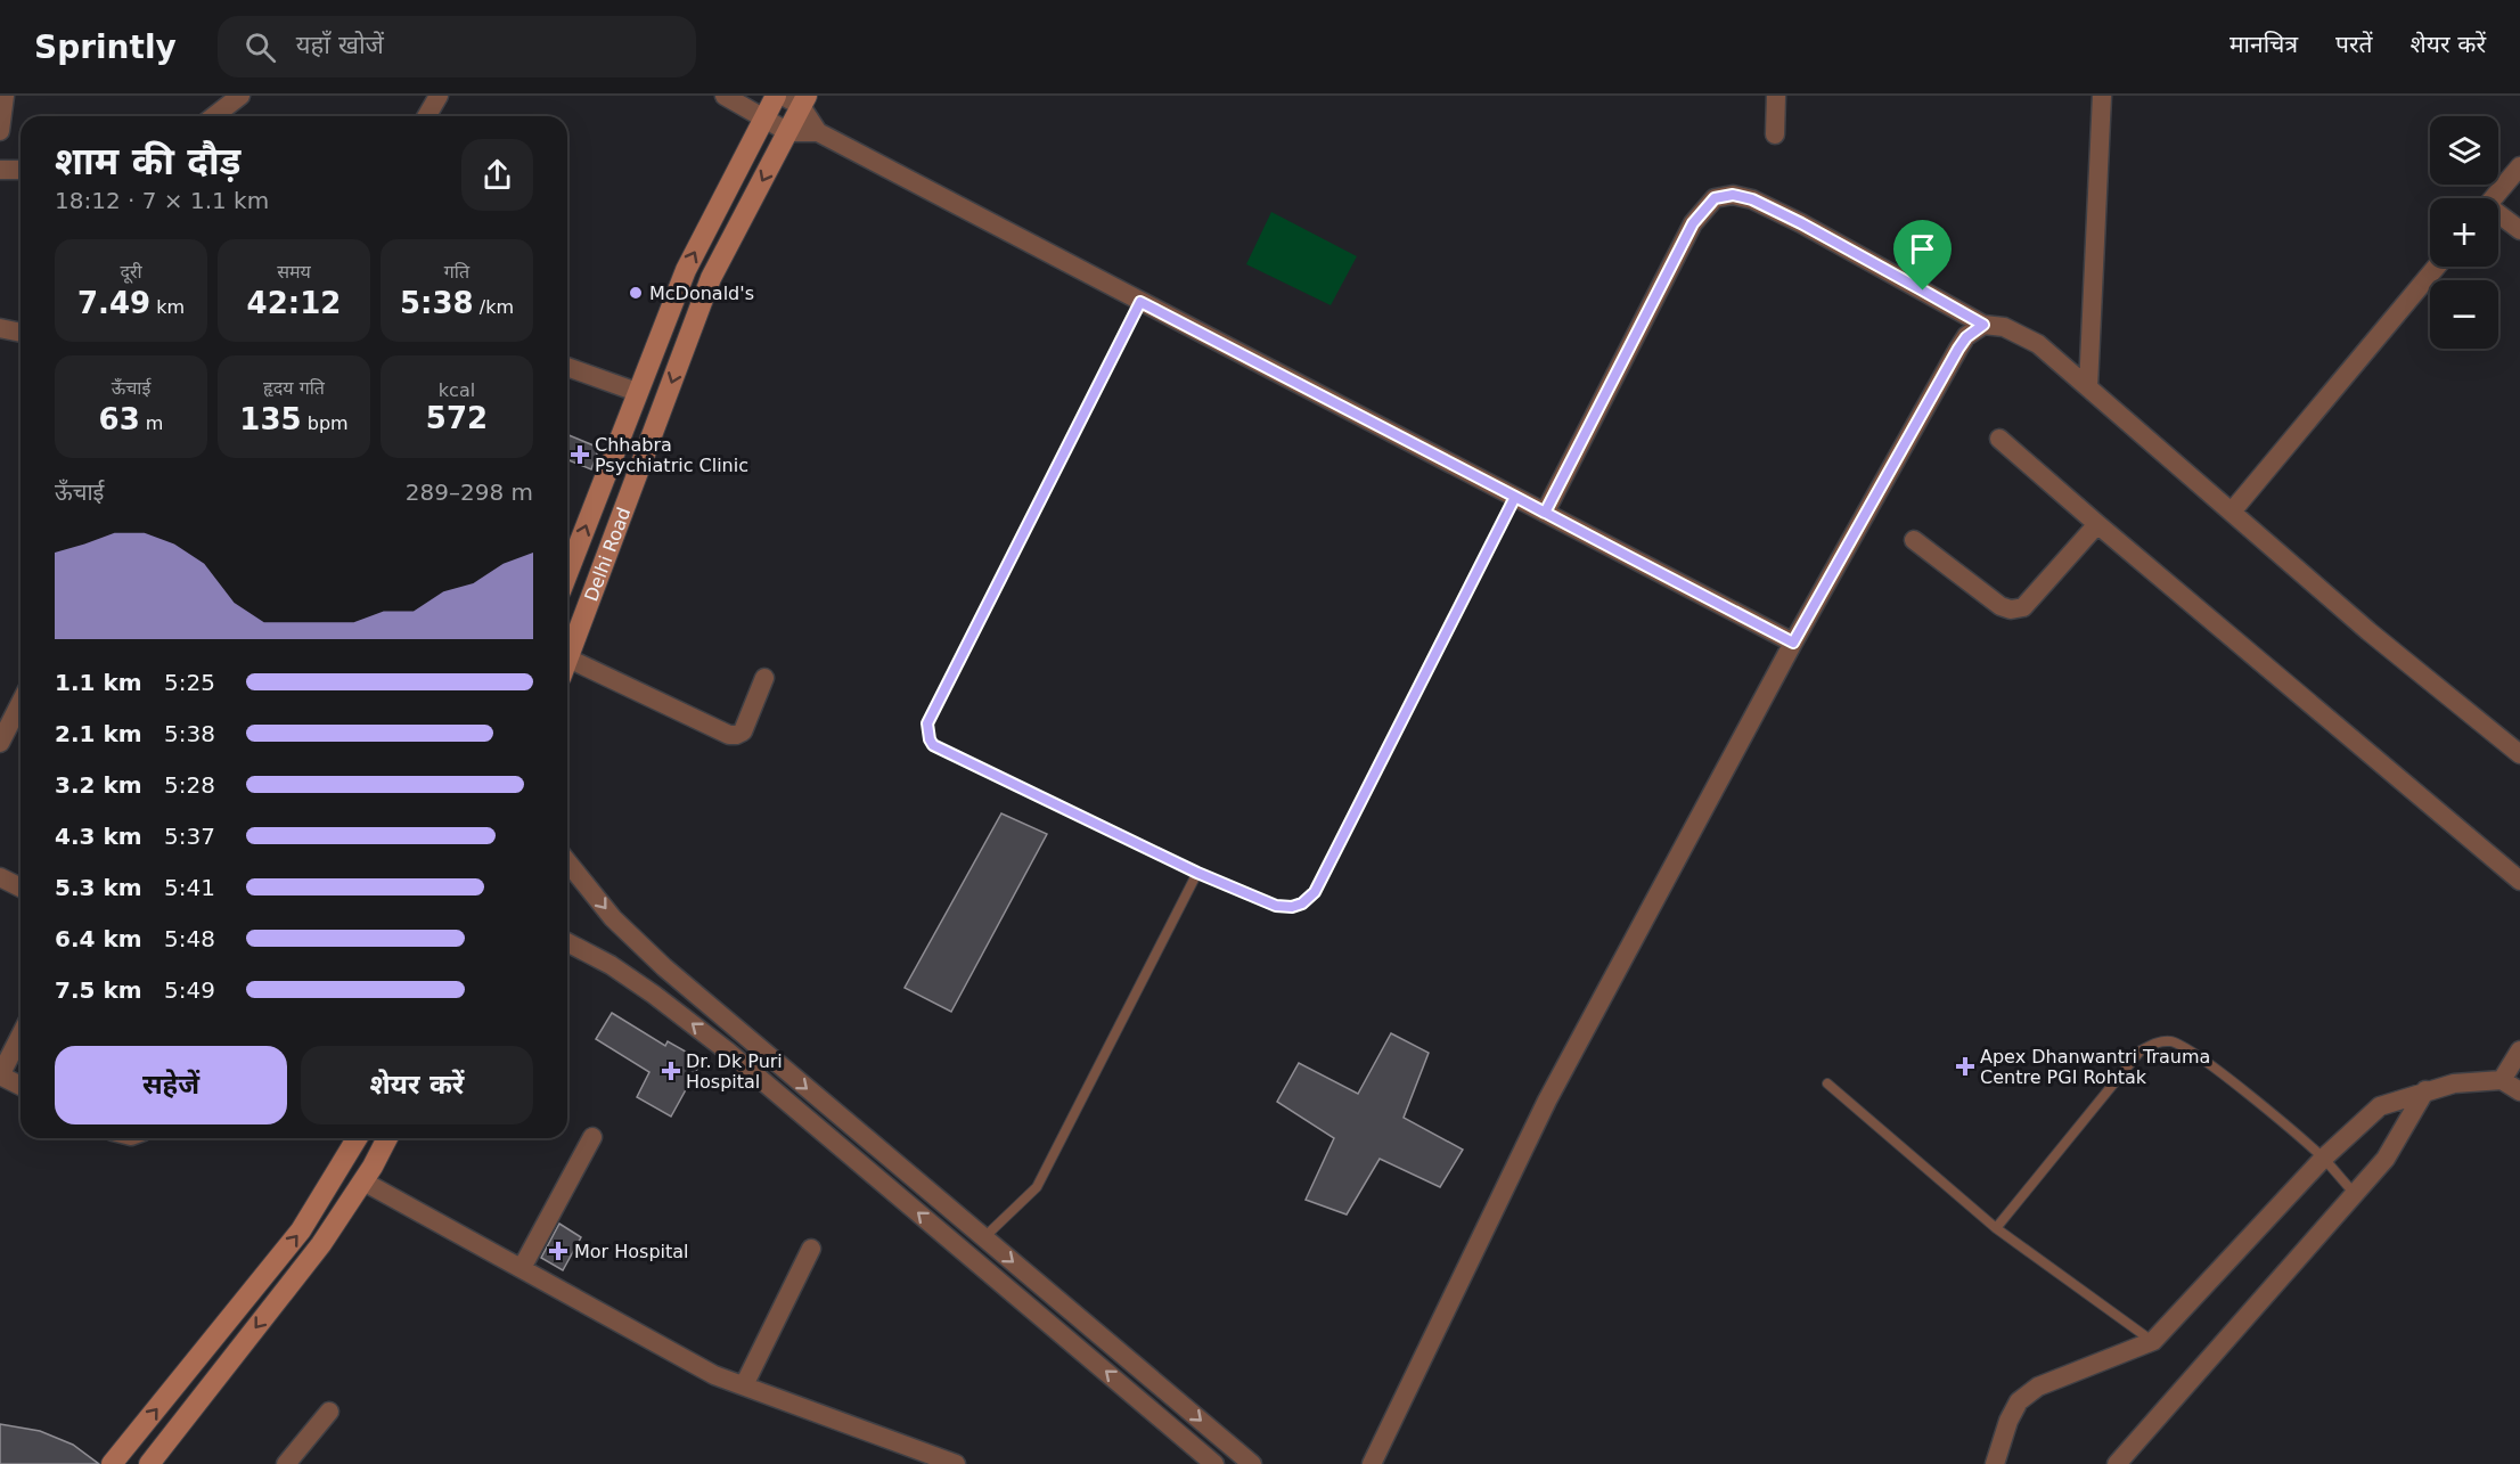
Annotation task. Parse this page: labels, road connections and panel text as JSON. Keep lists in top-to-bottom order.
{
  "streets": {
    "main road": ["Delhi Road"]
  },
  "places": {
    "other": ["McDonald's"],
    "health": [
      "Chhabra Psychiatric Clinic",
      "Apex Dhanwantri Trauma Centre PGI Rohtak",
      "Dr. Dk Puri Hospital",
      "Mor Hospital"
    ]
  },
  "page": {
    "header": "Sprintly",
    "search": "यहाँ खोजें",
    "nav": ["मानचित्र", "परतें", "शेयर करें"],
    "map_buttons": ["+", "−"],
    "heading": ["शाम की दौड़", "18:12 · 7 × 1.1 km"],
    "stats": [
      ["दूरी", "7.49 km"],
      ["समय", "42:12"],
      ["गति", "5:38 /km"],
      ["ऊँचाई", "63 m"],
      ["हृदय गति", "135 bpm"],
      ["kcal", "572"]
    ],
    "chart": ["ऊँचाई", "289–298 m"],
    "list": [
      {
        "name": "1.1 km",
        "note": "5:25"
      },
      {
        "name": "2.1 km",
        "note": "5:38"
      },
      {
        "name": "3.2 km",
        "note": "5:28"
      },
      {
        "name": "4.3 km",
        "note": "5:37"
      },
      {
        "name": "5.3 km",
        "note": "5:41"
      },
      {
        "name": "6.4 km",
        "note": "5:48"
      },
      {
        "name": "7.5 km",
        "note": "5:49"
      }
    ],
    "buttons": ["सहेजें", "शेयर करें"]
  }
}
